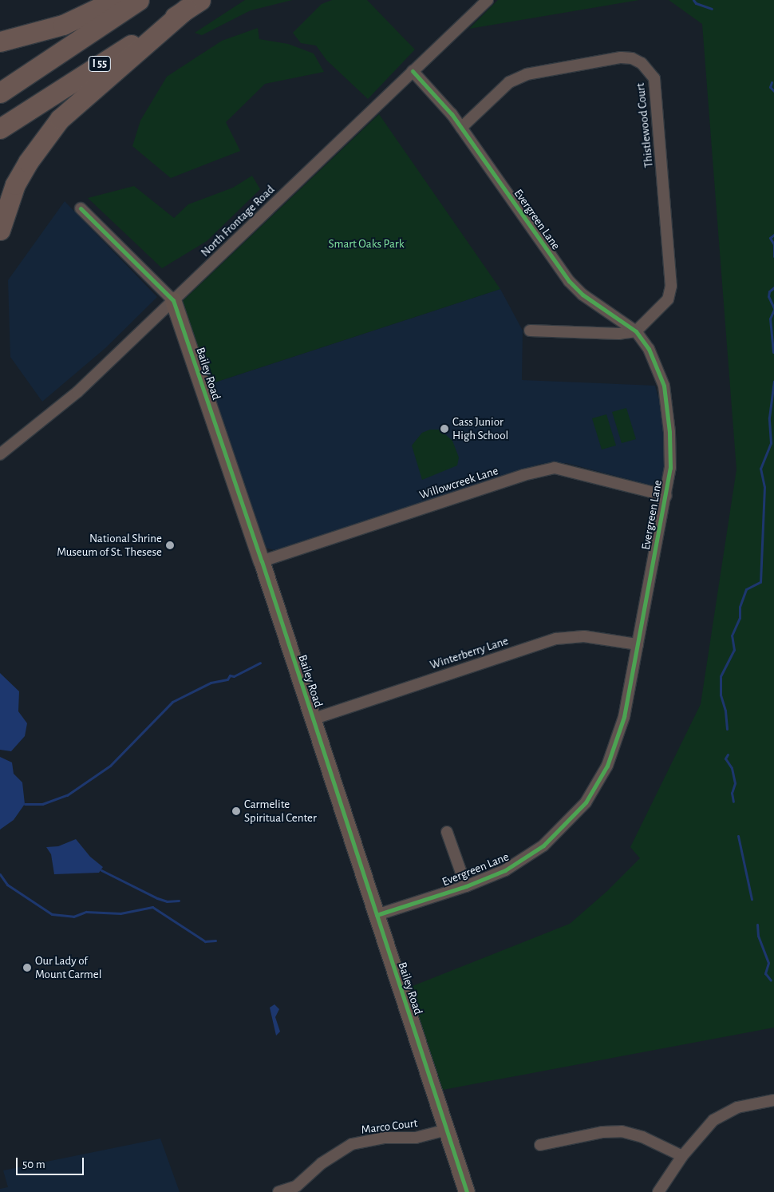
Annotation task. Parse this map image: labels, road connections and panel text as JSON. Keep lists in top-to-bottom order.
{
  "streets": {
    "highway": ["I 55"],
    "street": [
      "Thistlewood Court",
      "Evergreen Lane",
      "North Frontage Road",
      "Bailey Road",
      "Willowcreek Lane",
      "Winterberry Lane",
      "Marco Court"
    ]
  },
  "crossings": [
    ["Thistlewood Court", "Evergreen Lane"],
    ["Evergreen Lane", "North Frontage Road"],
    ["Evergreen Lane", "Bailey Road"],
    ["Evergreen Lane", "Willowcreek Lane"],
    ["Evergreen Lane", "Winterberry Lane"],
    ["North Frontage Road", "Bailey Road"],
    ["Bailey Road", "Willowcreek Lane"],
    ["Bailey Road", "Winterberry Lane"],
    ["Bailey Road", "Marco Court"]
  ],
  "parks": ["Smart Oaks Park"],
  "places": [
    "Cass Junior High School",
    "National Shrine Museum of St. Thesese",
    "Carmelite Spiritual Center",
    "Our Lady of Mount Carmel"
  ],
  "scale_bar": "50 m"
}
